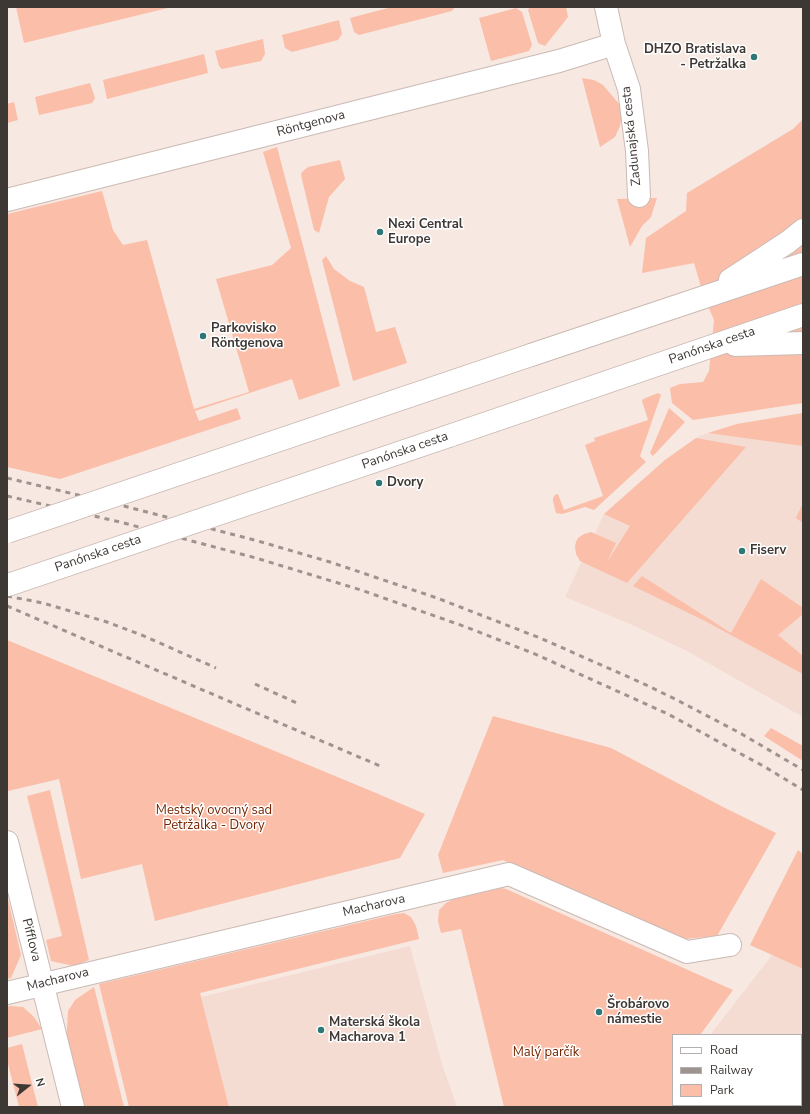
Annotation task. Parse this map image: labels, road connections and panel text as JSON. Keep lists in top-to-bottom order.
{
  "streets": {
    "main road": [
      "Röntgenova",
      "Zadunajská cesta",
      "Panónska cesta",
      "Macharova",
      "Pifflova"
    ]
  },
  "crossings": [
    ["Röntgenova", "Zadunajská cesta"],
    ["Macharova", "Pifflova"]
  ],
  "parks": ["Mestský ovocný sad Petržalka - Dvory", "Malý parčík"],
  "places": [
    "DHZO Bratislava - Petržalka",
    "Nexi Central Europe",
    "Parkovisko Röntgenova",
    "Dvory",
    "Fiserv",
    "Šrobárovo námestie",
    "Materská škola Macharova 1"
  ],
  "legend": ["Road", "Railway", "Park"],
  "north": "right"
}
